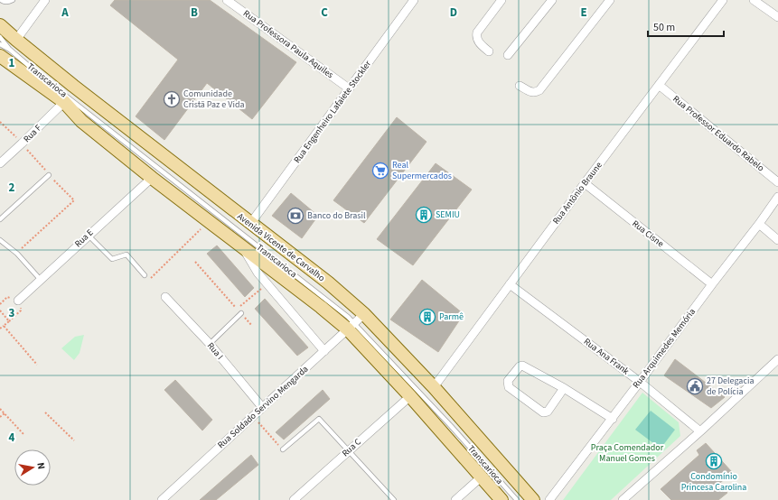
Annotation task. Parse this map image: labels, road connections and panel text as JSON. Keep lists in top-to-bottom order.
{
  "streets": {
    "main road": ["Avenida Vicente de Carvalho"],
    "street": [
      "Rua Professora Paula Aquiles",
      "Rua Engenheiro Lafaiete Stockler",
      "Rua F",
      "Rua Professor Eduardo Rabelo",
      "Rua Antônio Braune",
      "Rua Cisne",
      "Rua E",
      "Rua Arquimedes Memória",
      "Rua I",
      "Rua Ana Frank",
      "Rua Soldado Servino Mengarda",
      "Rua C"
    ],
    "lane": ["Transcarioca"]
  },
  "crossings": [
    ["Rua Professora Paula Aquiles", "Rua Engenheiro Lafaiete Stockler"],
    ["Transcarioca", "Avenida Vicente de Carvalho"],
    ["Transcarioca", "Rua Soldado Servino Mengarda"],
    ["Rua Engenheiro Lafaiete Stockler", "Avenida Vicente de Carvalho"],
    ["Rua F", "Avenida Vicente de Carvalho"],
    ["Rua Professor Eduardo Rabelo", "Rua Antônio Braune"],
    ["Rua Antônio Braune", "Rua Cisne"],
    ["Rua Antônio Braune", "Avenida Vicente de Carvalho"],
    ["Rua Antônio Braune", "Rua Ana Frank"],
    ["Rua Cisne", "Rua Arquimedes Memória"],
    ["Rua E", "Avenida Vicente de Carvalho"],
    ["Avenida Vicente de Carvalho", "Rua Soldado Servino Mengarda"],
    ["Avenida Vicente de Carvalho", "Rua C"],
    ["Rua Arquimedes Memória", "Rua Ana Frank"],
    ["Rua I", "Rua Soldado Servino Mengarda"]
  ],
  "parks": ["Praça Comendador Manuel Gomes"],
  "places": {
    "church": ["Comunidade Cristã Paz e Vida"],
    "supermarket": ["Real Supermercados"],
    "building": ["SEMIU", "Parmê", "Condomínio Princesa Carolina"],
    "bank": ["Banco do Brasil"],
    "public building": ["27 Delegacia de Polícia"]
  },
  "scale_bar": "50 m",
  "north": "right",
  "grid": {
    "columns": [
      "A",
      "B",
      "C",
      "D",
      "E"
    ],
    "rows": [
      "1",
      "2",
      "3",
      "4"
    ]
  }
}
